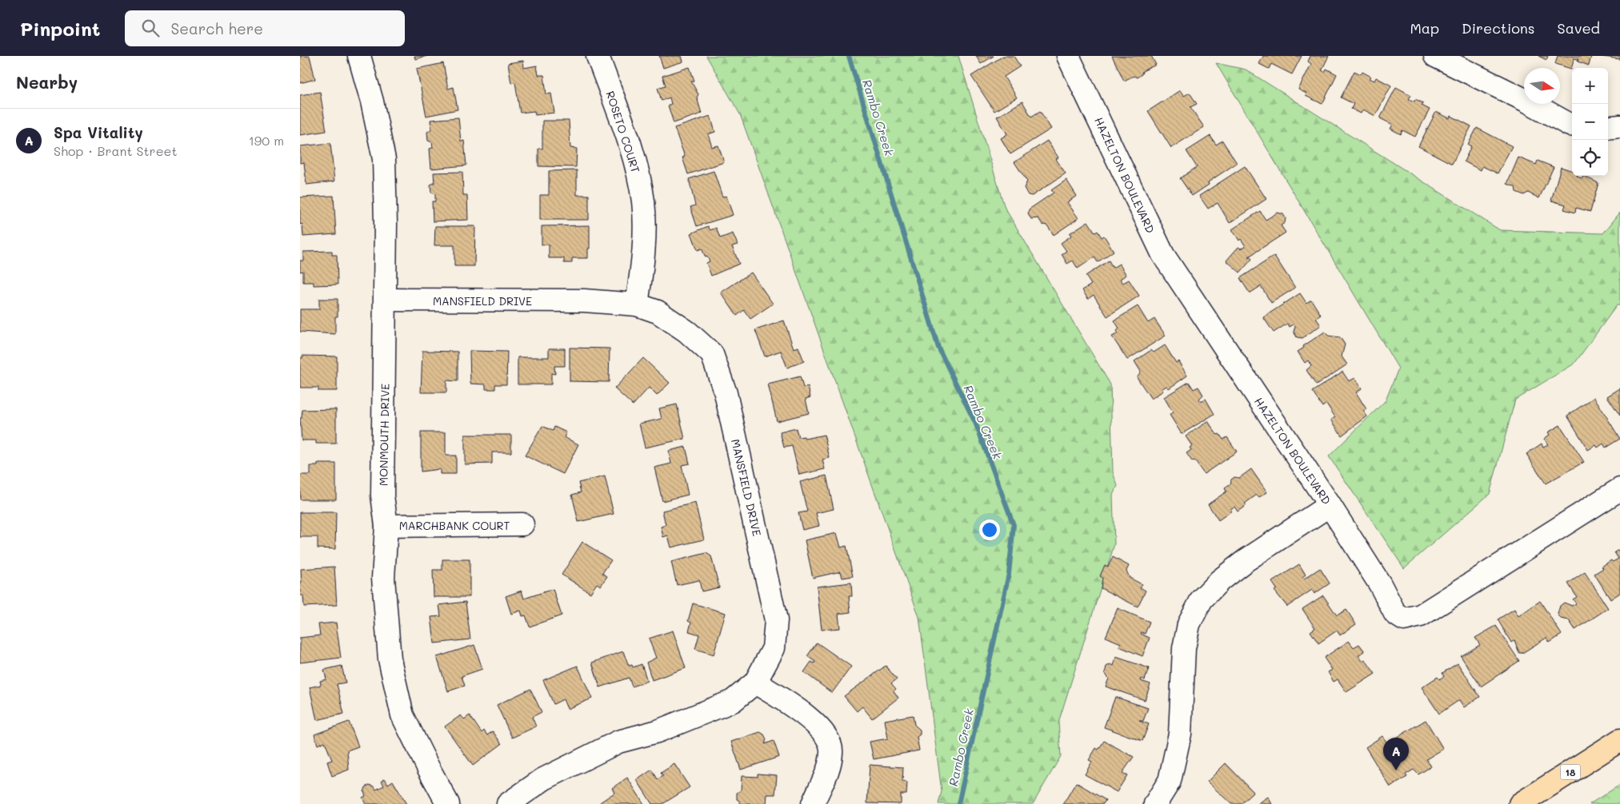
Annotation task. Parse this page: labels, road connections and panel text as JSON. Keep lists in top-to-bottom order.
{
  "streets": {
    "main road": ["18"],
    "street": [
      "ROSETO COURT",
      "HAZELTON BOULEVARD",
      "MANSFIELD DRIVE",
      "MONMOUTH DRIVE",
      "MARCHBANK COURT"
    ]
  },
  "crossings": [
    ["ROSETO COURT", "MANSFIELD DRIVE"],
    ["MANSFIELD DRIVE", "MONMOUTH DRIVE"],
    ["MONMOUTH DRIVE", "MARCHBANK COURT"]
  ],
  "water": ["Rambo Creek"],
  "north": "right",
  "page": {
    "header": "Pinpoint",
    "search": "Search here",
    "nav": ["Map", "Directions", "Saved"],
    "heading": "Nearby",
    "map_buttons": ["+", "−"],
    "list": [
      {
        "mark": "A",
        "name": "Spa Vitality",
        "note": "Shop · Brant Street",
        "value": "190 m"
      }
    ],
    "pins": "A"
  }
}
